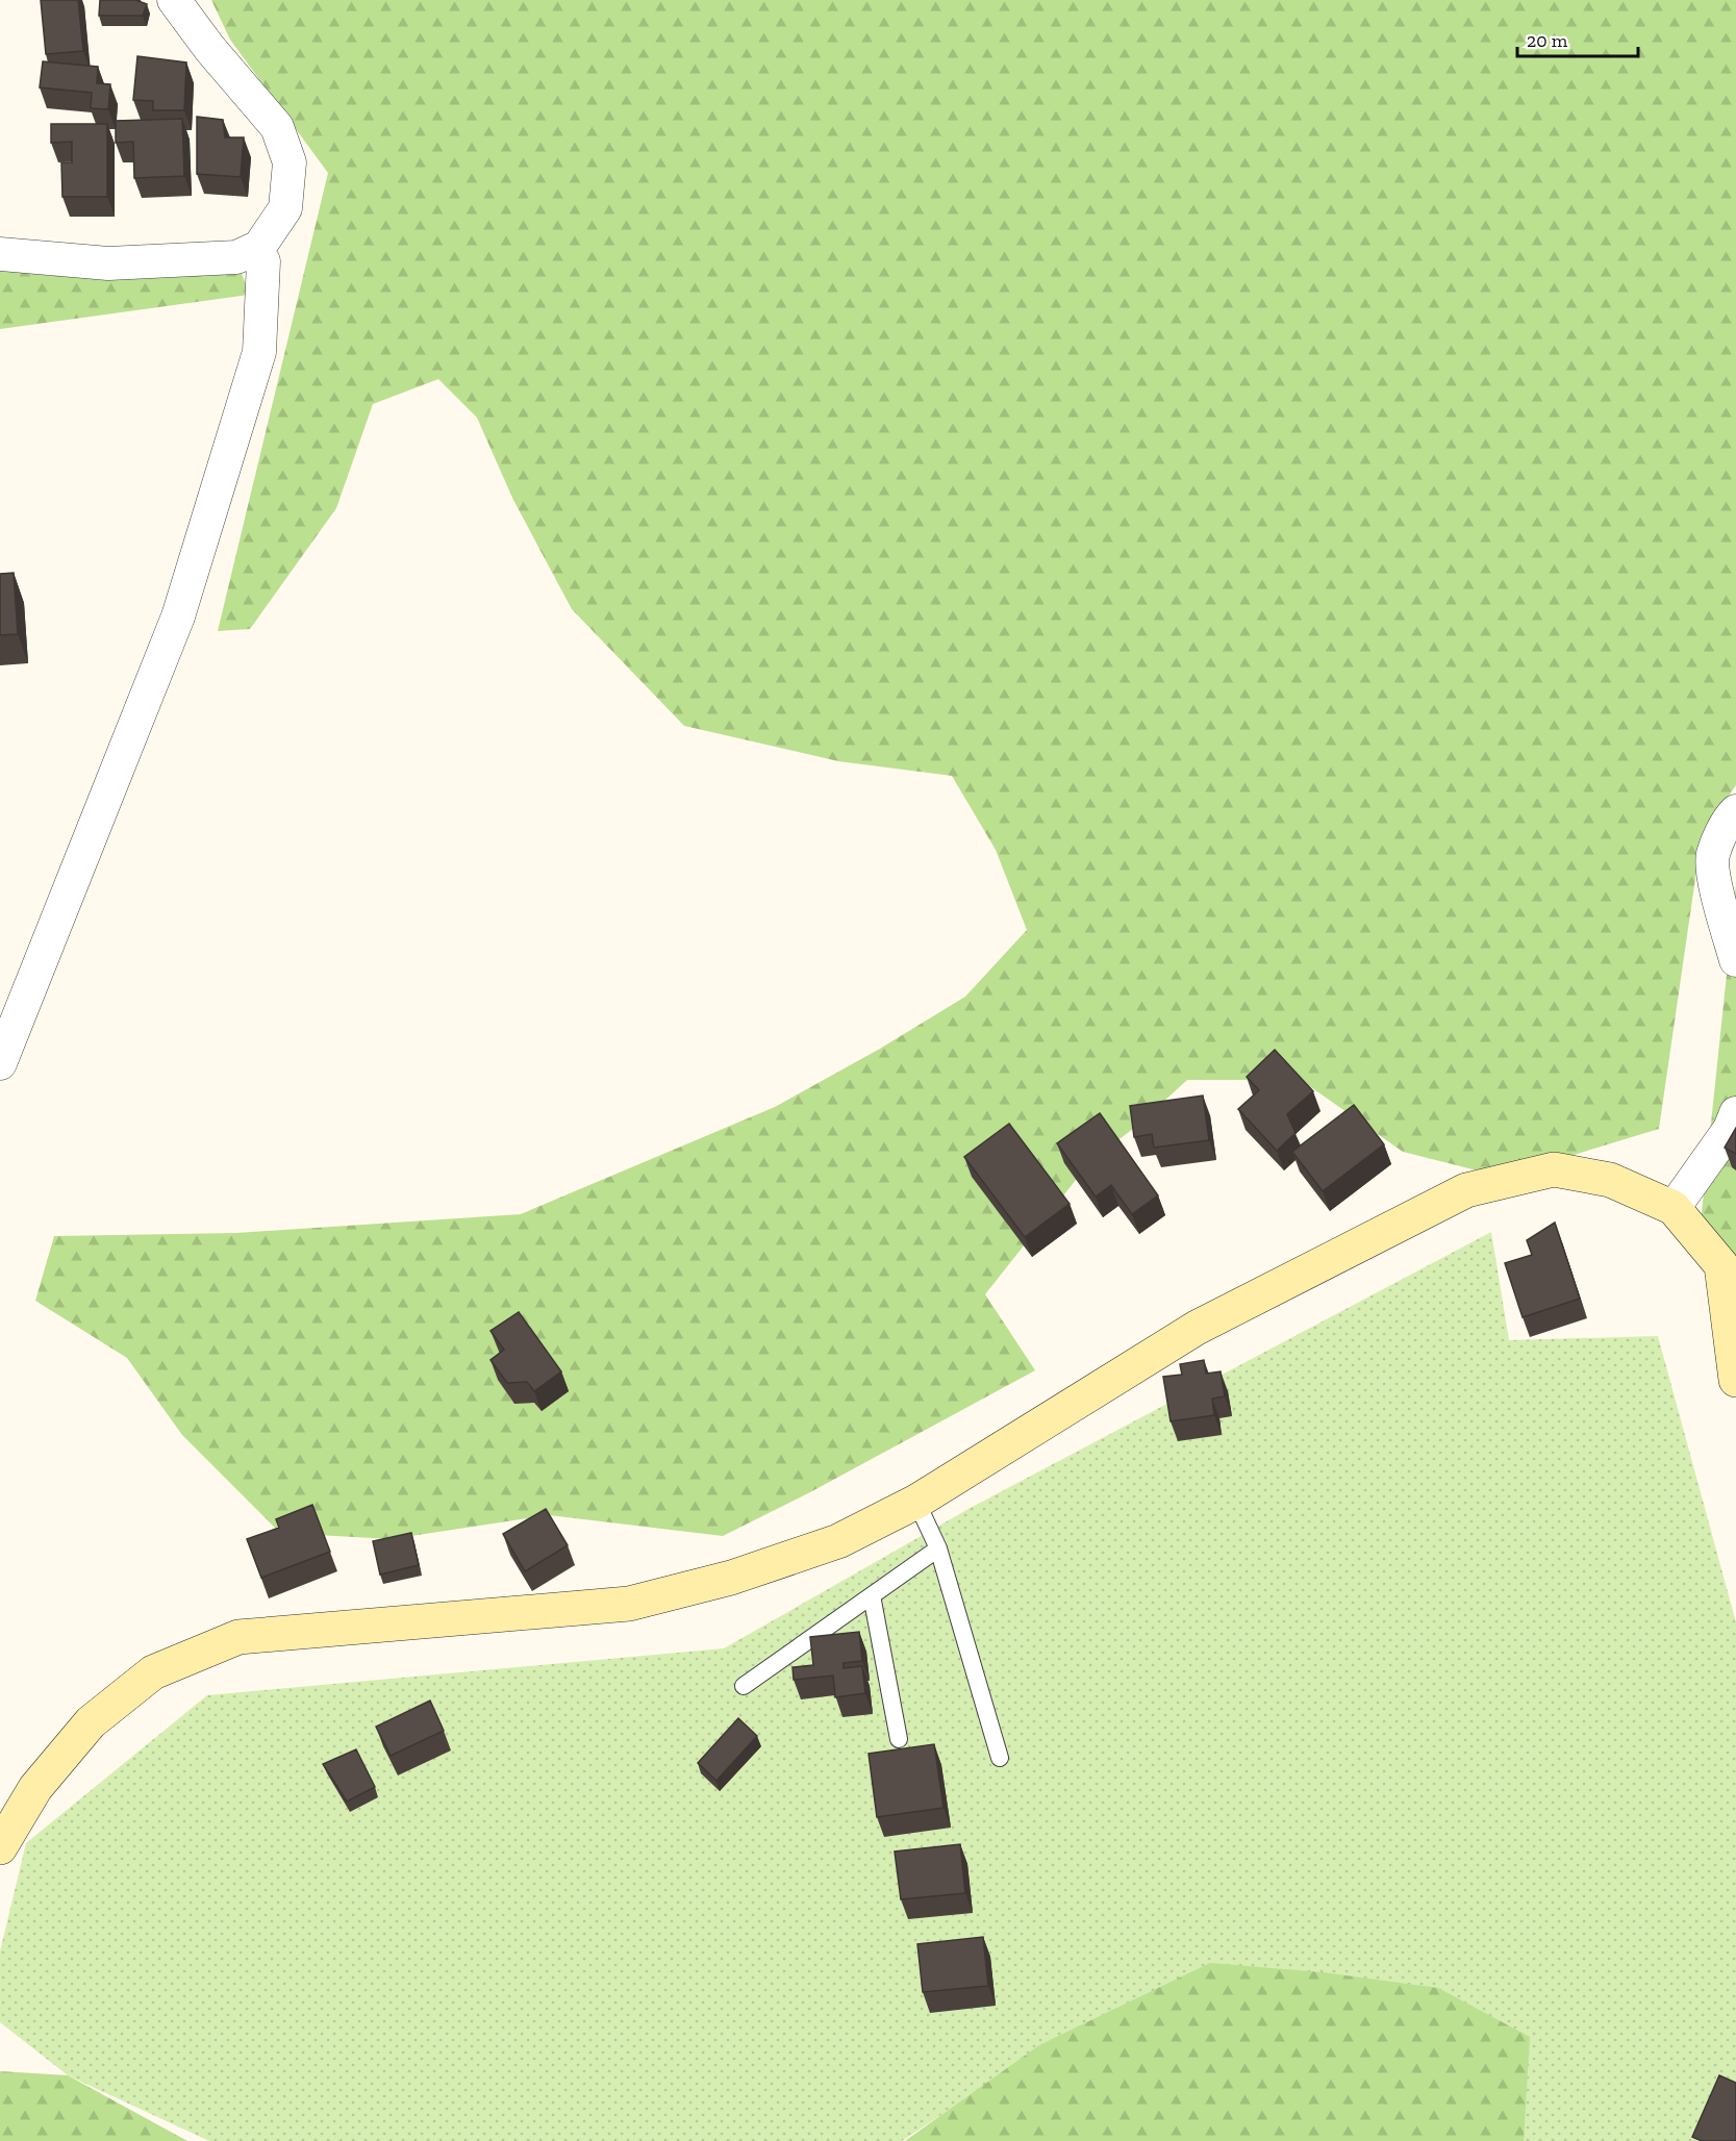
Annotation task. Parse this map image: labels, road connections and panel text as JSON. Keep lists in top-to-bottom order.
{
  "scale_bar": "20 m"
}
